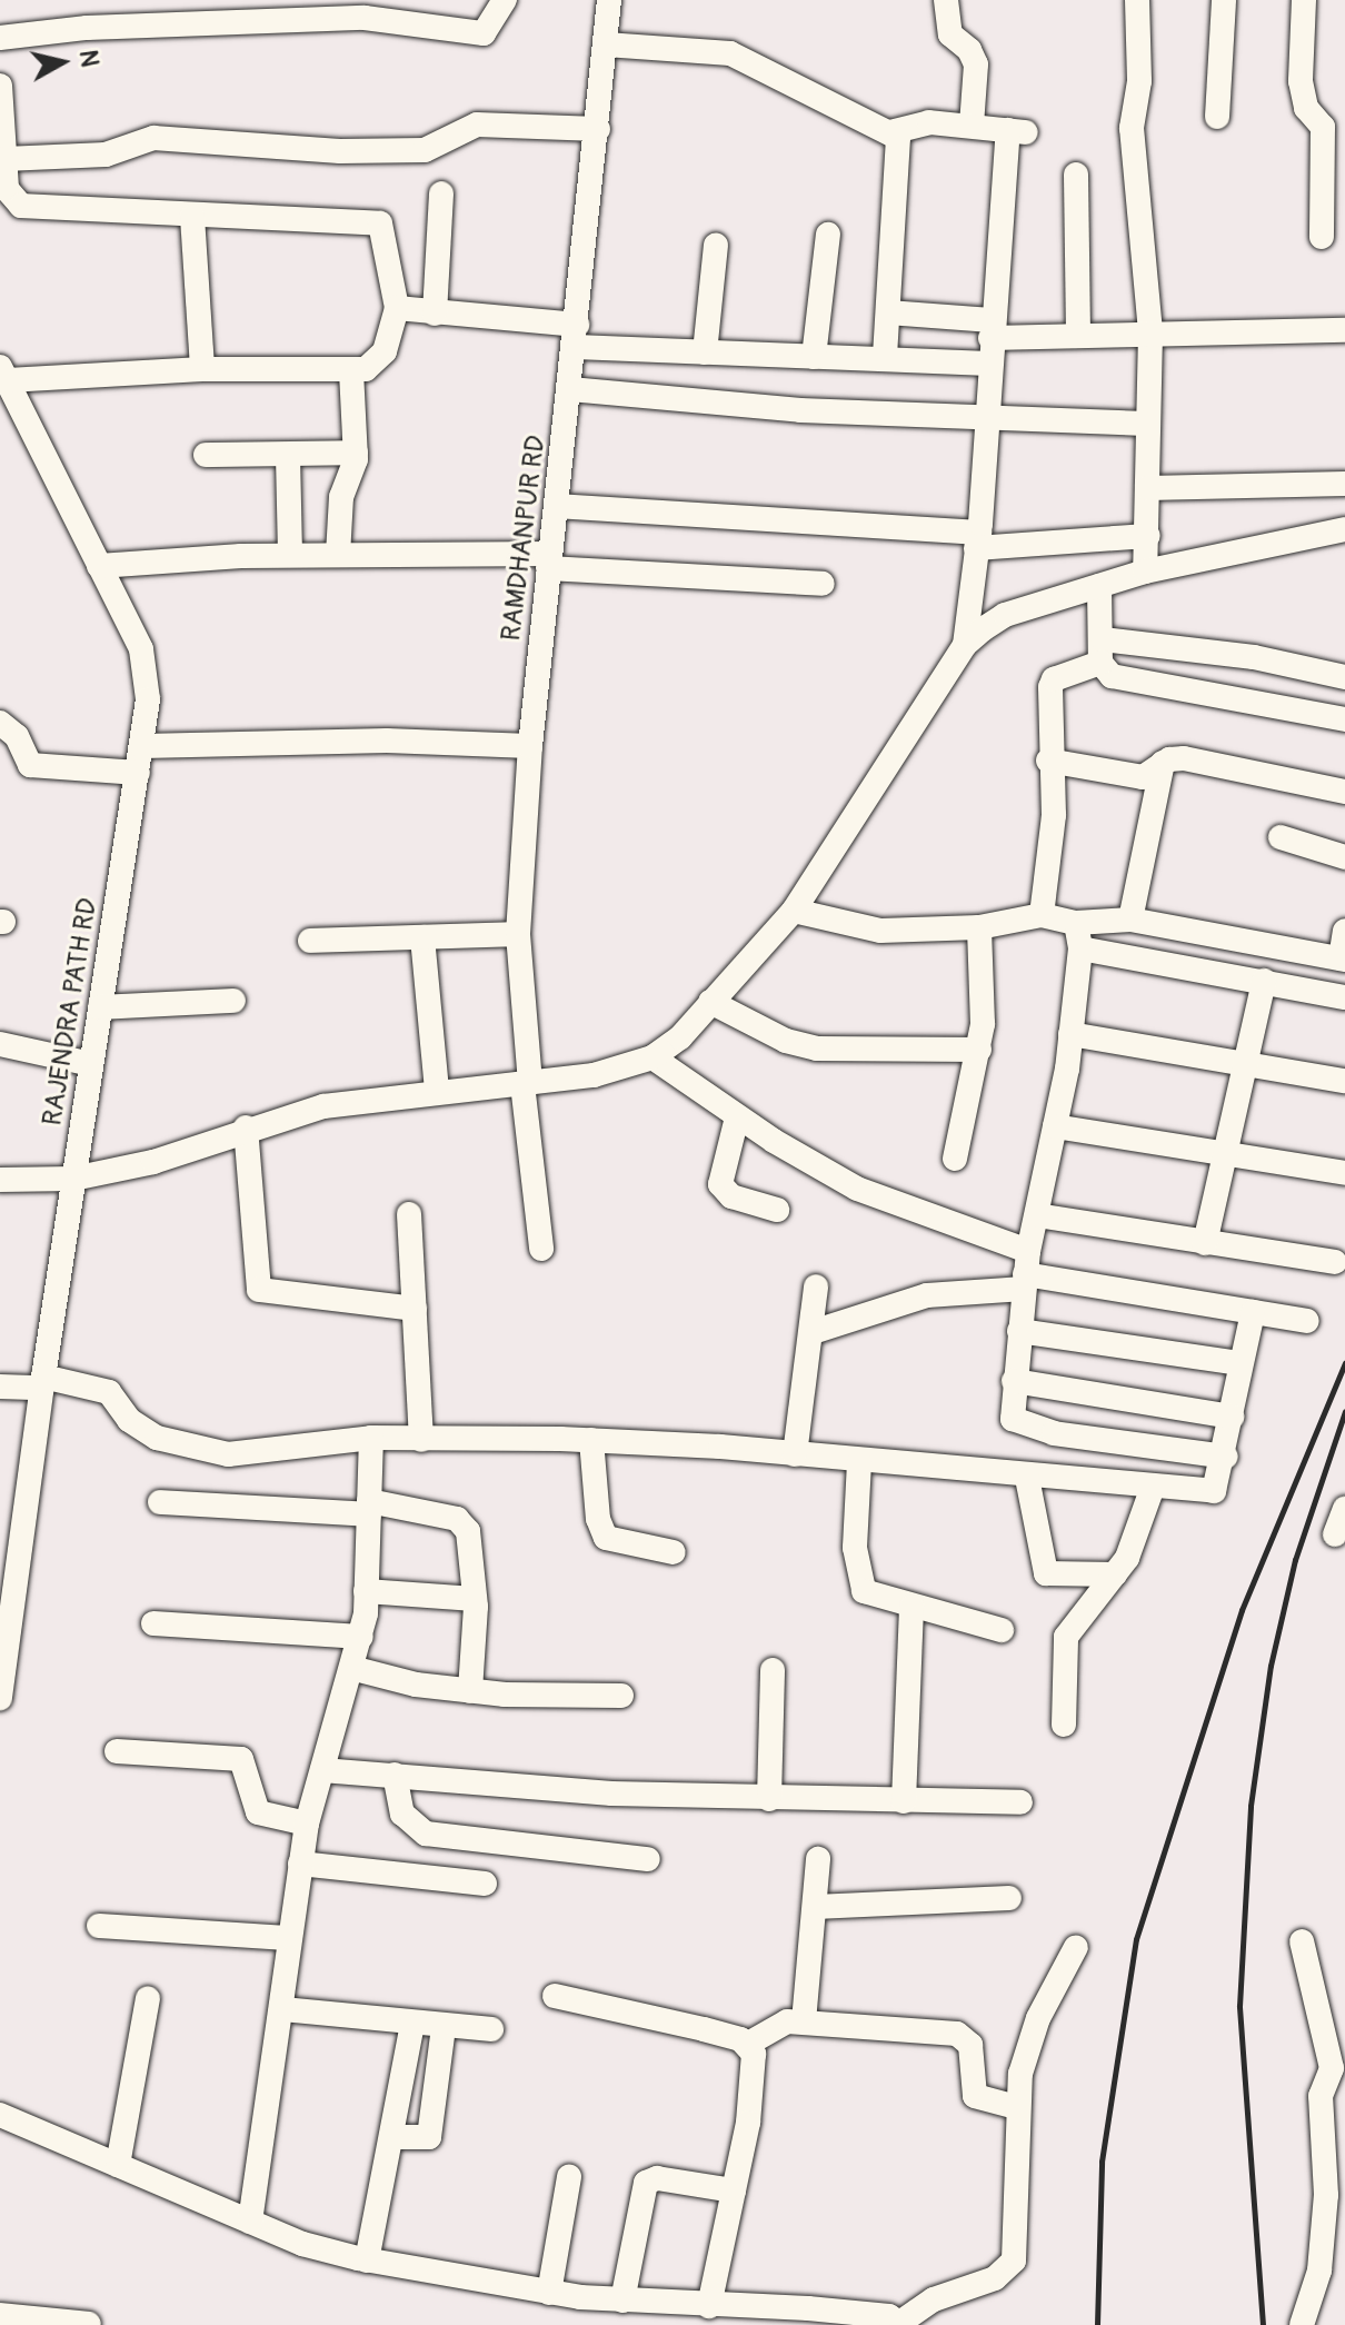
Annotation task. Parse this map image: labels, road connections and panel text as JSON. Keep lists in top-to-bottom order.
{
  "streets": {
    "street": ["RAMDHANPUR RD", "RAJENDRA PATH RD"]
  },
  "north": "right"
}
